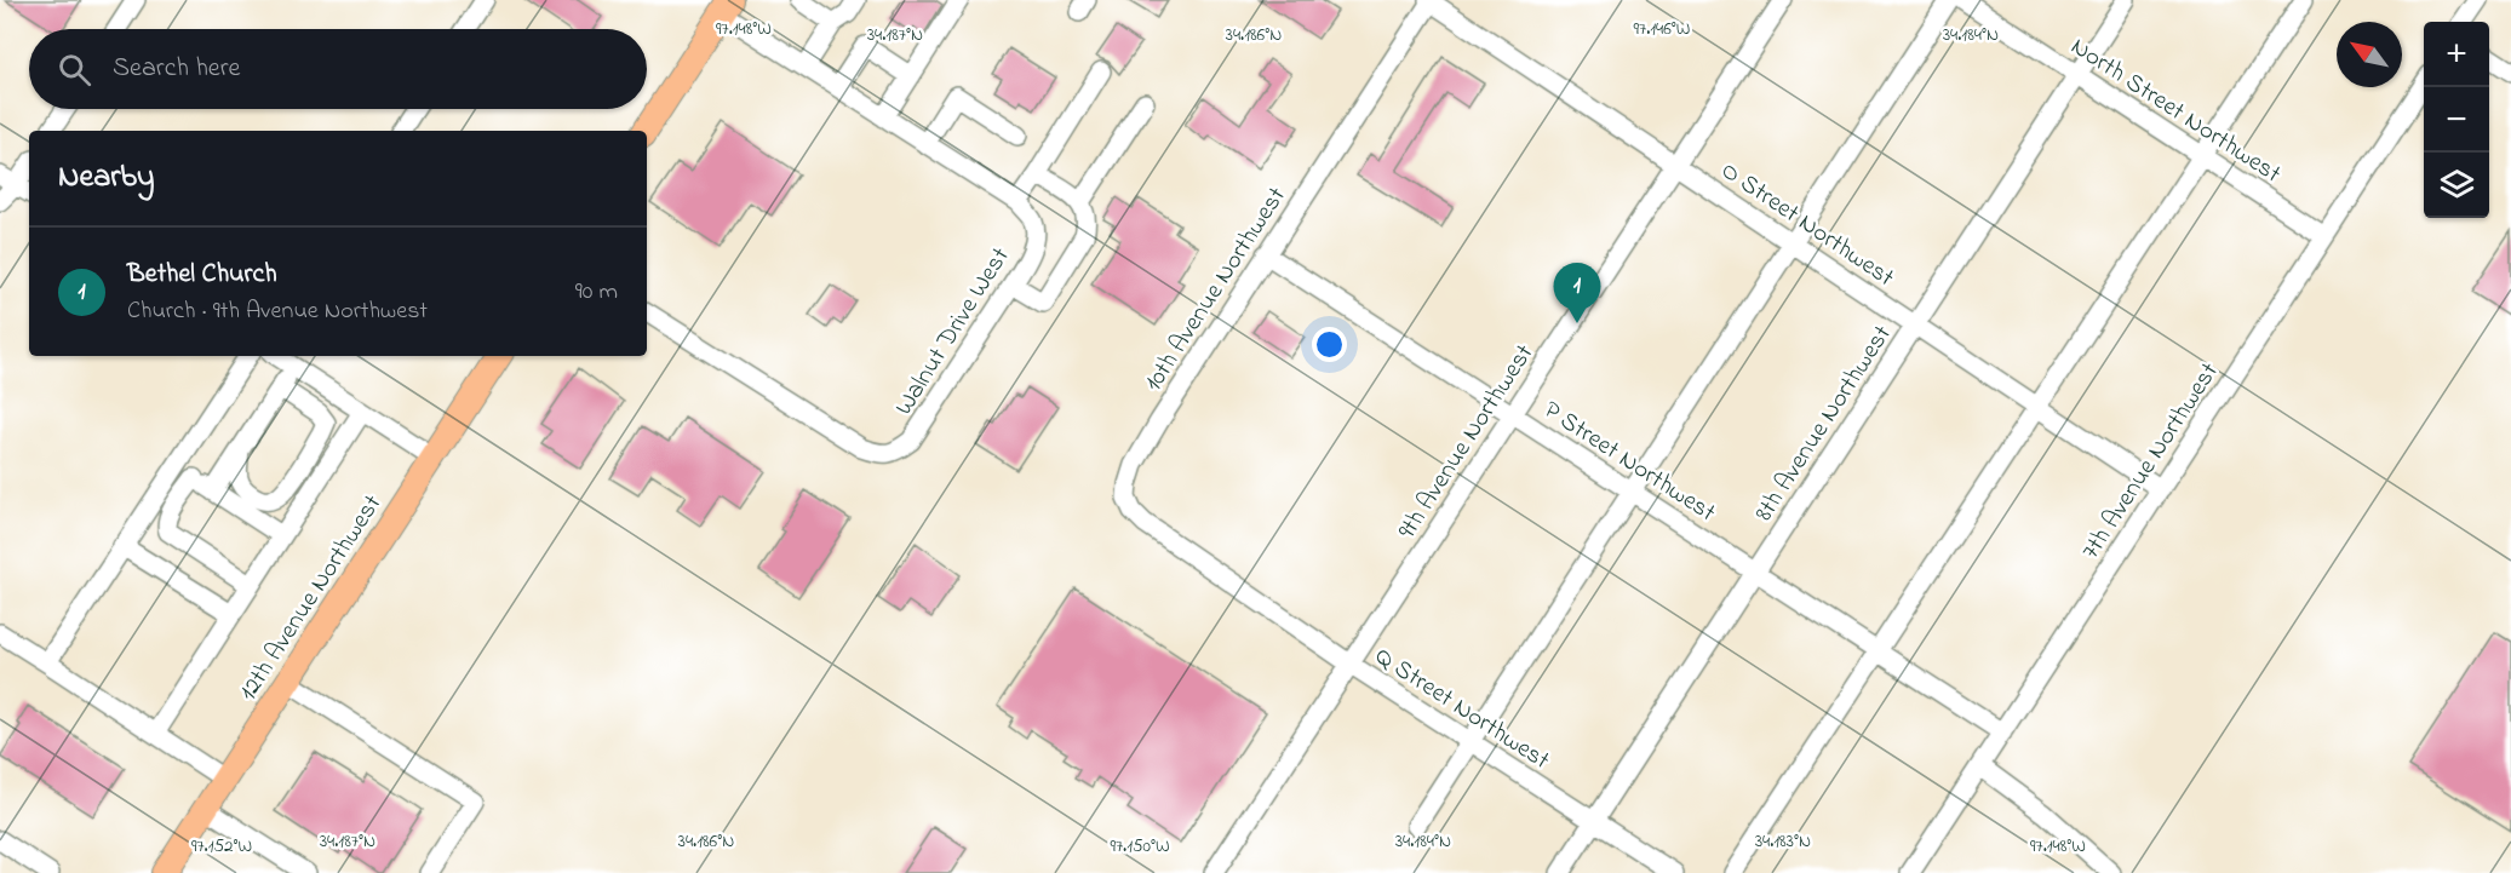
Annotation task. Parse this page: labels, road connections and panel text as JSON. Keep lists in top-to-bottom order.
{
  "streets": {
    "main road": ["12th Avenue Northwest"],
    "street": [
      "North Street Northwest",
      "O Street Northwest",
      "10th Avenue Northwest",
      "Walnut Drive West",
      "8th Avenue Northwest",
      "9th Avenue Northwest",
      "P Street Northwest",
      "7th Avenue Northwest",
      "Q Street Northwest"
    ]
  },
  "crossings": [
    ["North Street Northwest", "8th Avenue Northwest"],
    ["North Street Northwest", "7th Avenue Northwest"],
    ["O Street Northwest", "10th Avenue Northwest"],
    ["O Street Northwest", "8th Avenue Northwest"],
    ["O Street Northwest", "9th Avenue Northwest"],
    ["O Street Northwest", "7th Avenue Northwest"],
    ["10th Avenue Northwest", "P Street Northwest"],
    ["10th Avenue Northwest", "Q Street Northwest"],
    ["8th Avenue Northwest", "P Street Northwest"],
    ["8th Avenue Northwest", "Q Street Northwest"],
    ["9th Avenue Northwest", "P Street Northwest"],
    ["9th Avenue Northwest", "Q Street Northwest"],
    ["P Street Northwest", "7th Avenue Northwest"]
  ],
  "north": "top left",
  "page": {
    "map_buttons": ["+", "−"],
    "search": "Search here",
    "heading": "Nearby",
    "list": [
      {
        "mark": "1",
        "name": "Bethel Church",
        "note": "Church · 9th Avenue Northwest",
        "value": "90 m"
      }
    ],
    "pins": "1"
  },
  "coordinates": [
    "97.148°W",
    "97.146°W",
    "34.187°N",
    "34.186°N",
    "34.184°N",
    "34.183°N",
    "97.152°W",
    "97.150°W"
  ]
}
